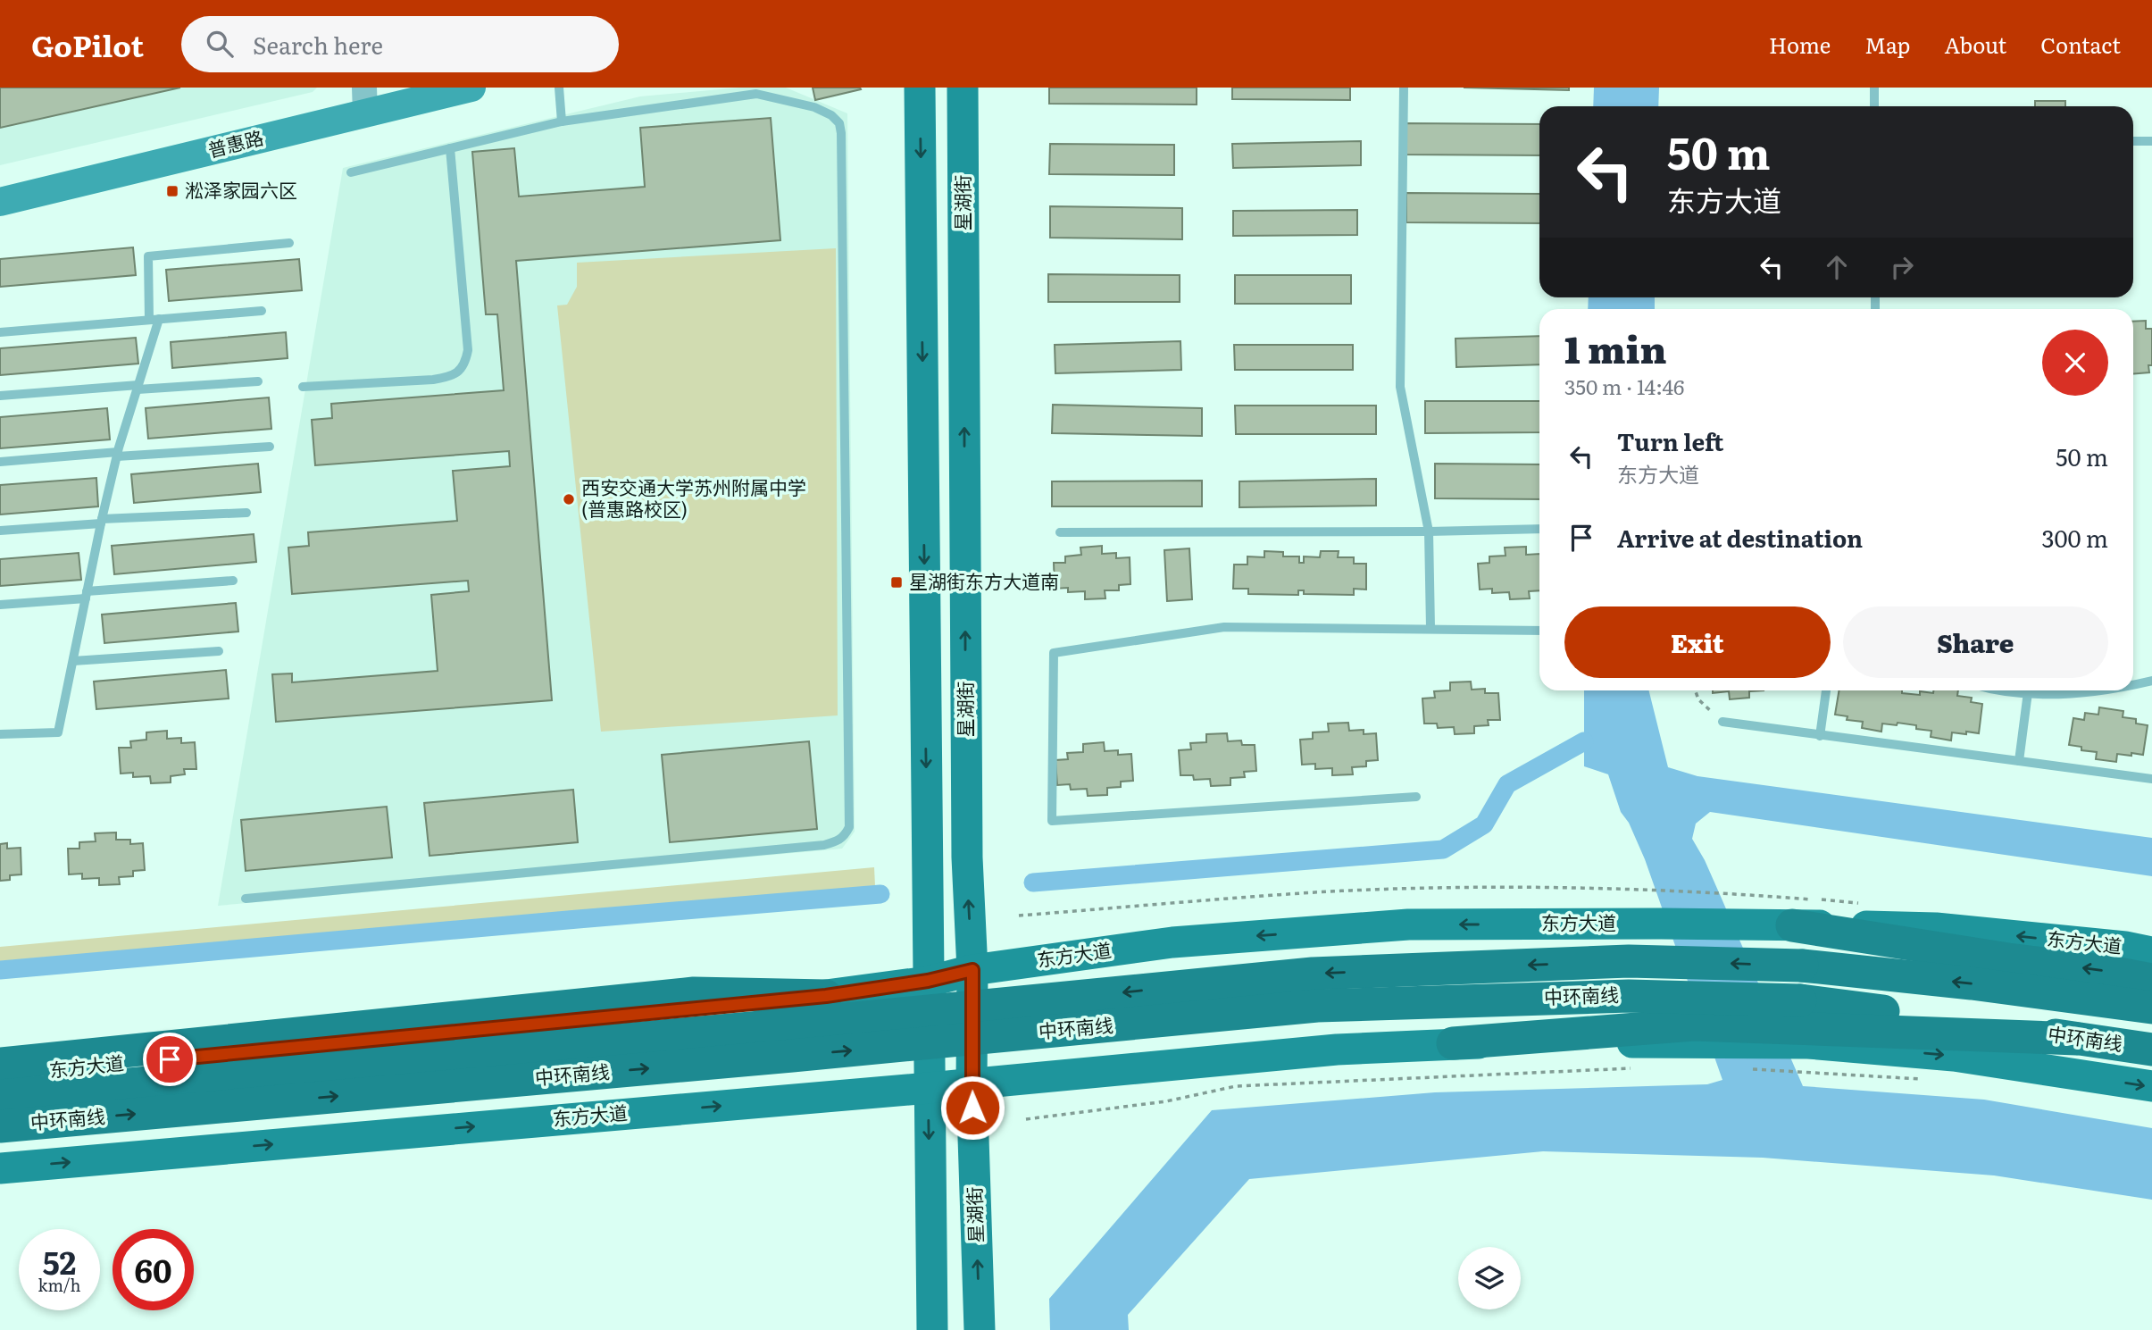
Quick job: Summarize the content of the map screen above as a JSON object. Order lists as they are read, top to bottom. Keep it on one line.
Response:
{"streets":{"highway":["中环南线"],"main road":["普惠路","星湖街","东方大道"]},"crossings":[["星湖街","东方大道"]],"places":{"transit":["淞泽家园六区","星湖街东方大道南"],"other":["西安交通大学苏州附属中学 (普惠路校区)"]},"page":{"header":"GoPilot","search":"Search here","nav":["Home","Map","About","Contact"],"turn":["50 m","东方大道"],"heading":["1 min","350 m · 14:46"],"list":[{"name":"Turn left","note":"东方大道","value":"50 m"},{"name":"Arrive at destination","value":"300 m"}],"buttons":["Exit","Share"],"speed":"52 km/h","limit":"60"}}
